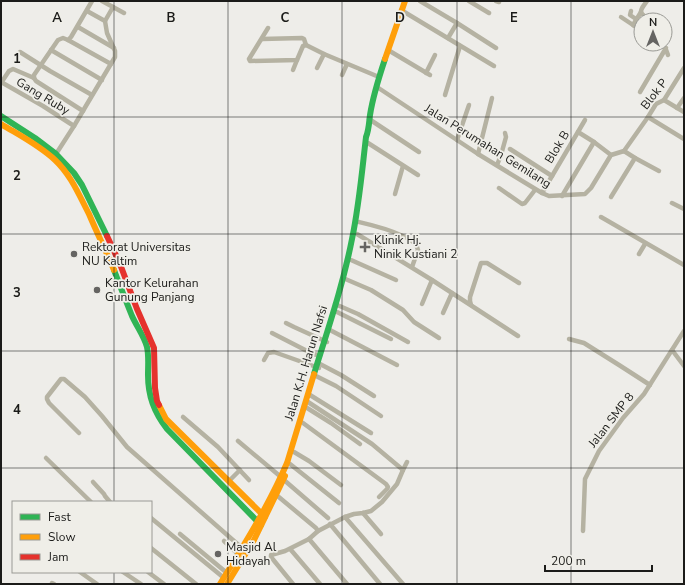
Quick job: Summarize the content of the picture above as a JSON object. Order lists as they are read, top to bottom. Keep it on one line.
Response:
{"streets":{"main road":["Jalan K.H. Harun Nafsi"],"street":["Blok P","Gang Ruby","Jalan Perumahan Gemilang","Blok B","Jalan SMP 8"]},"crossings":[["Jalan Perumahan Gemilang","Blok B"],["Jalan Perumahan Gemilang","Jalan K.H. Harun Nafsi"]],"places":{"health":["Klinik Hj. Ninik Kustiani 2"],"other":["Rektorat Universitas NU Kaltim","Kantor Kelurahan Gunung Panjang","Masjid Al Hidayah"]},"legend":["Fast","Slow","Jam"],"scale_bar":"200 m","north":"top","grid":{"columns":["A","B","C","D","E"],"rows":["1","2","3","4"]}}
